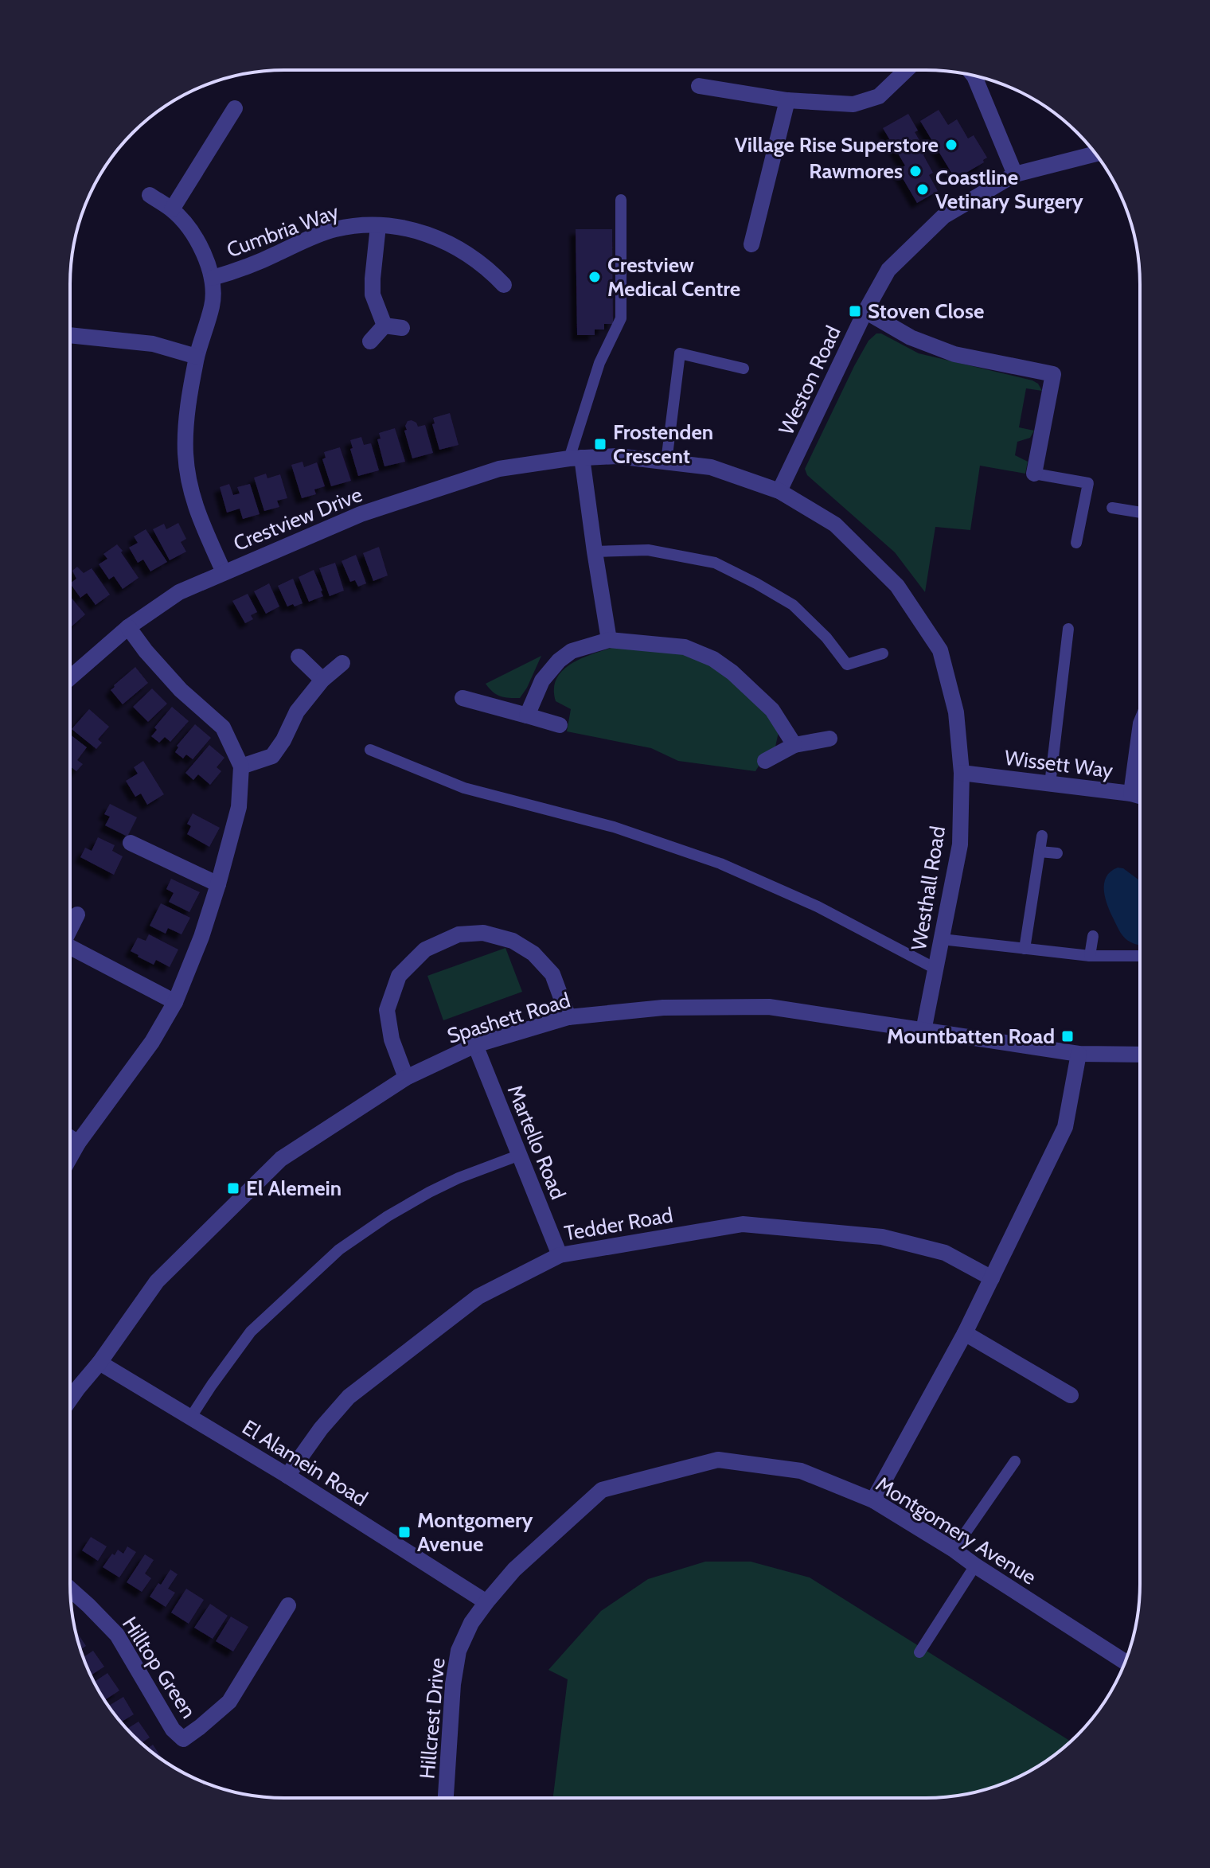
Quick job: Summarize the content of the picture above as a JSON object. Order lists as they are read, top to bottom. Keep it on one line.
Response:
{"streets":{"street":["Cumbria Way","Weston Road","Crestview Drive","Wissett Way","Westhall Road","Spashett Road","Martello Road","Tedder Road","El Alamein Road","Montgomery Avenue","Hilltop Green","Hillcrest Drive"]},"crossings":[["Weston Road","Westhall Road"],["Crestview Drive","Westhall Road"],["Wissett Way","Westhall Road"],["Westhall Road","Spashett Road"],["Spashett Road","Martello Road"],["Spashett Road","El Alamein Road"],["Martello Road","Tedder Road"],["Tedder Road","El Alamein Road"],["El Alamein Road","Montgomery Avenue"],["El Alamein Road","Hillcrest Drive"],["Montgomery Avenue","Hillcrest Drive"]],"places":{"other":["Village Rise Superstore","Rawmores","Coastline Vetinary Surgery","Crestview Medical Centre"],"transit":["Stoven Close","Frostenden Crescent","Mountbatten Road","El Alemein","Montgomery Avenue"]}}
